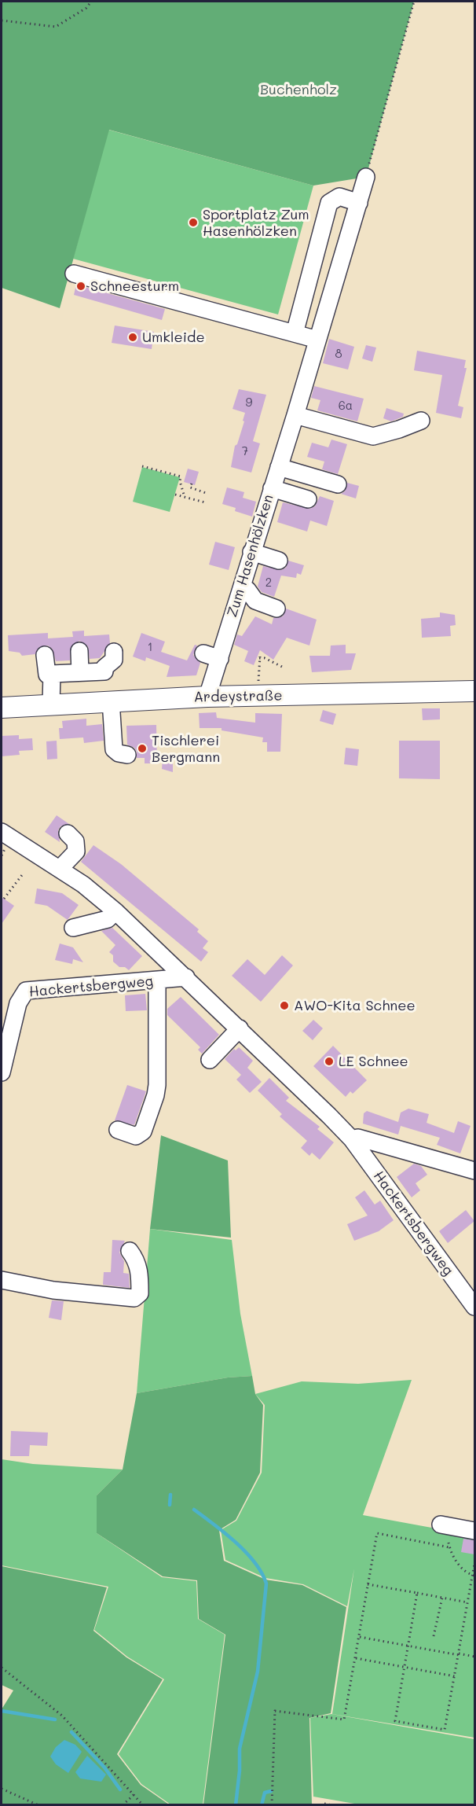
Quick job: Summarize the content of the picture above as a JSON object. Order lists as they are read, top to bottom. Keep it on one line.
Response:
{"streets":{"main road":["Ardeystraße"],"street":["Zum Hasenhölzken","Hackertsbergweg"]},"crossings":[["Zum Hasenhölzken","Ardeystraße"]],"parks":["Buchenholz"],"places":["Sportplatz Zum Hasenhölzken","Schneesturm","Umkleide","Tischlerei Bergmann","AWO-Kita Schnee","LE Schnee"],"house_numbers":["8","9","6a","7","2","1"]}
